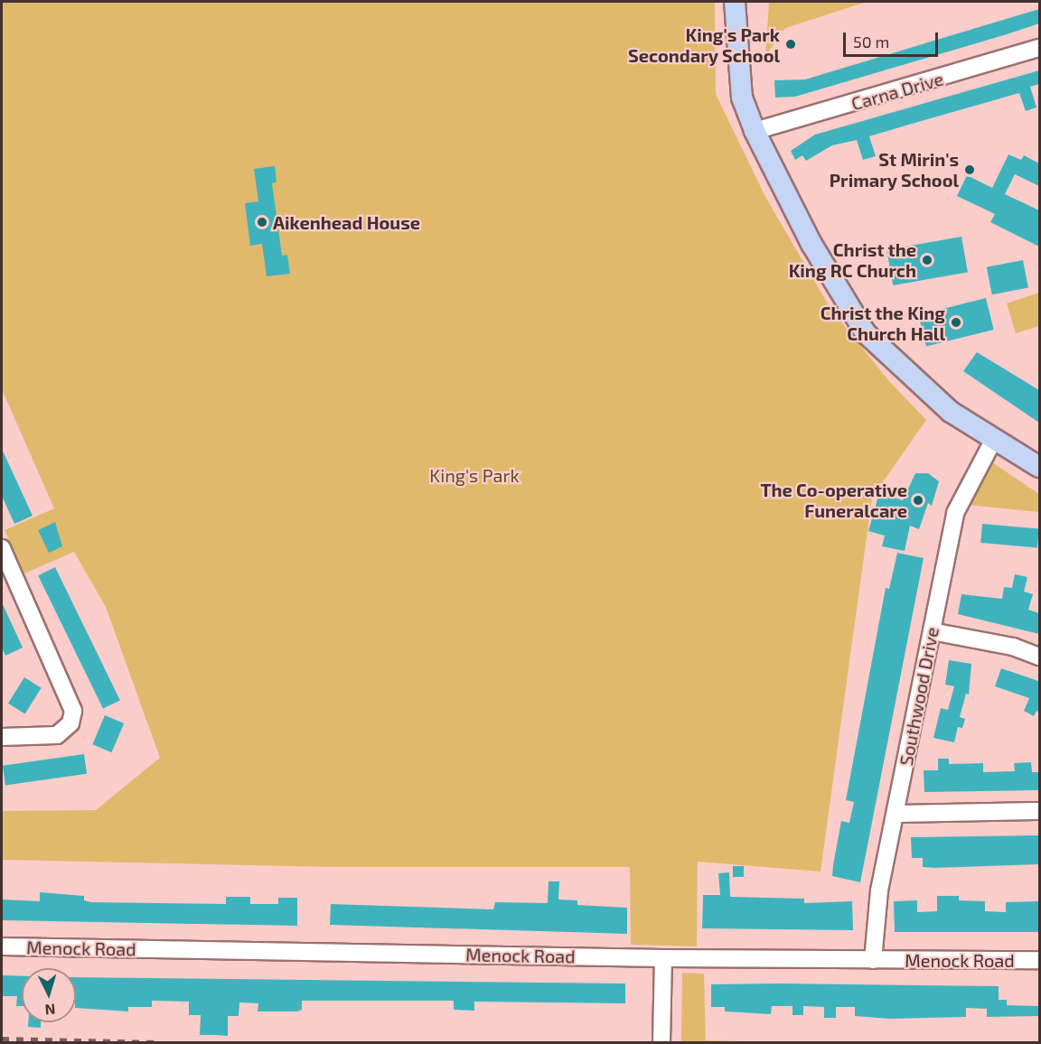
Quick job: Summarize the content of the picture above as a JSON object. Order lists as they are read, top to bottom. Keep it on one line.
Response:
{"streets":{"street":["Carna Drive","Southwood Drive","Menock Road"]},"crossings":[["Southwood Drive","Menock Road"]],"parks":["King's Park"],"places":["King's Park Secondary School","St Mirin's Primary School","Aikenhead House","Christ the King RC Church","Christ the King Church Hall","The Co-operative Funeralcare"],"scale_bar":"50 m","north":"bottom"}
